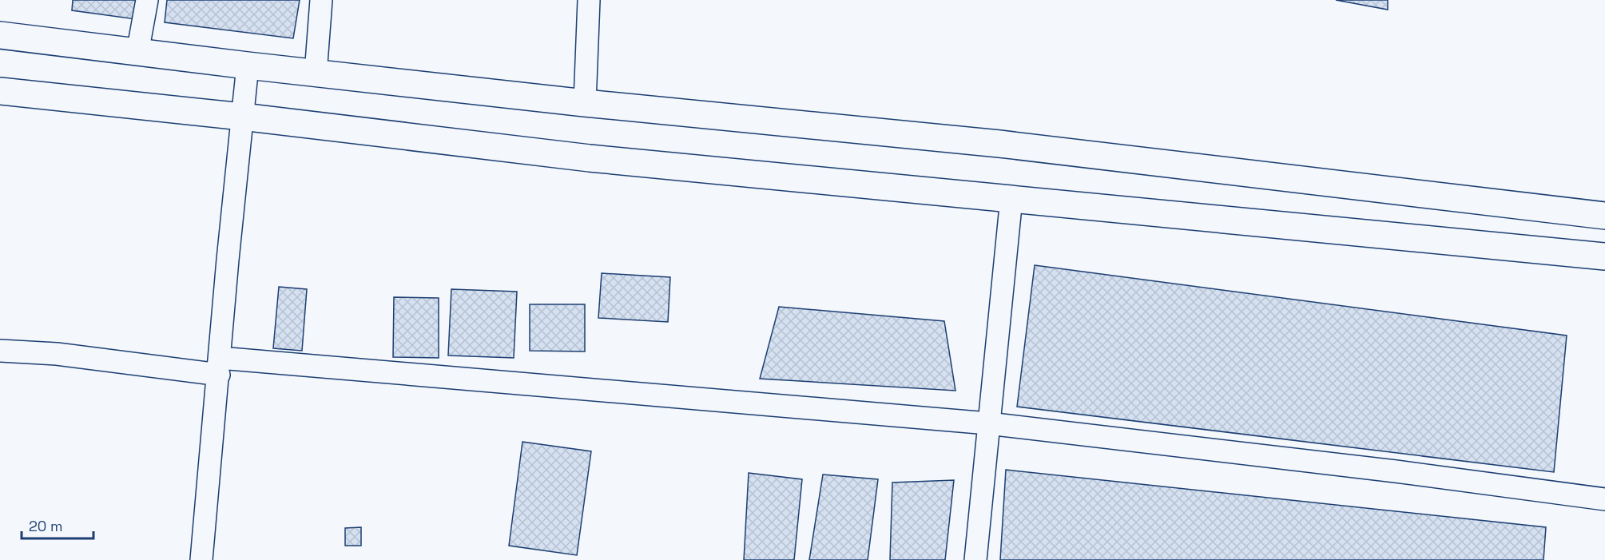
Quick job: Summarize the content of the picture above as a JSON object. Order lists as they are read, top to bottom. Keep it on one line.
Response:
{"scale_bar":"20 m"}
